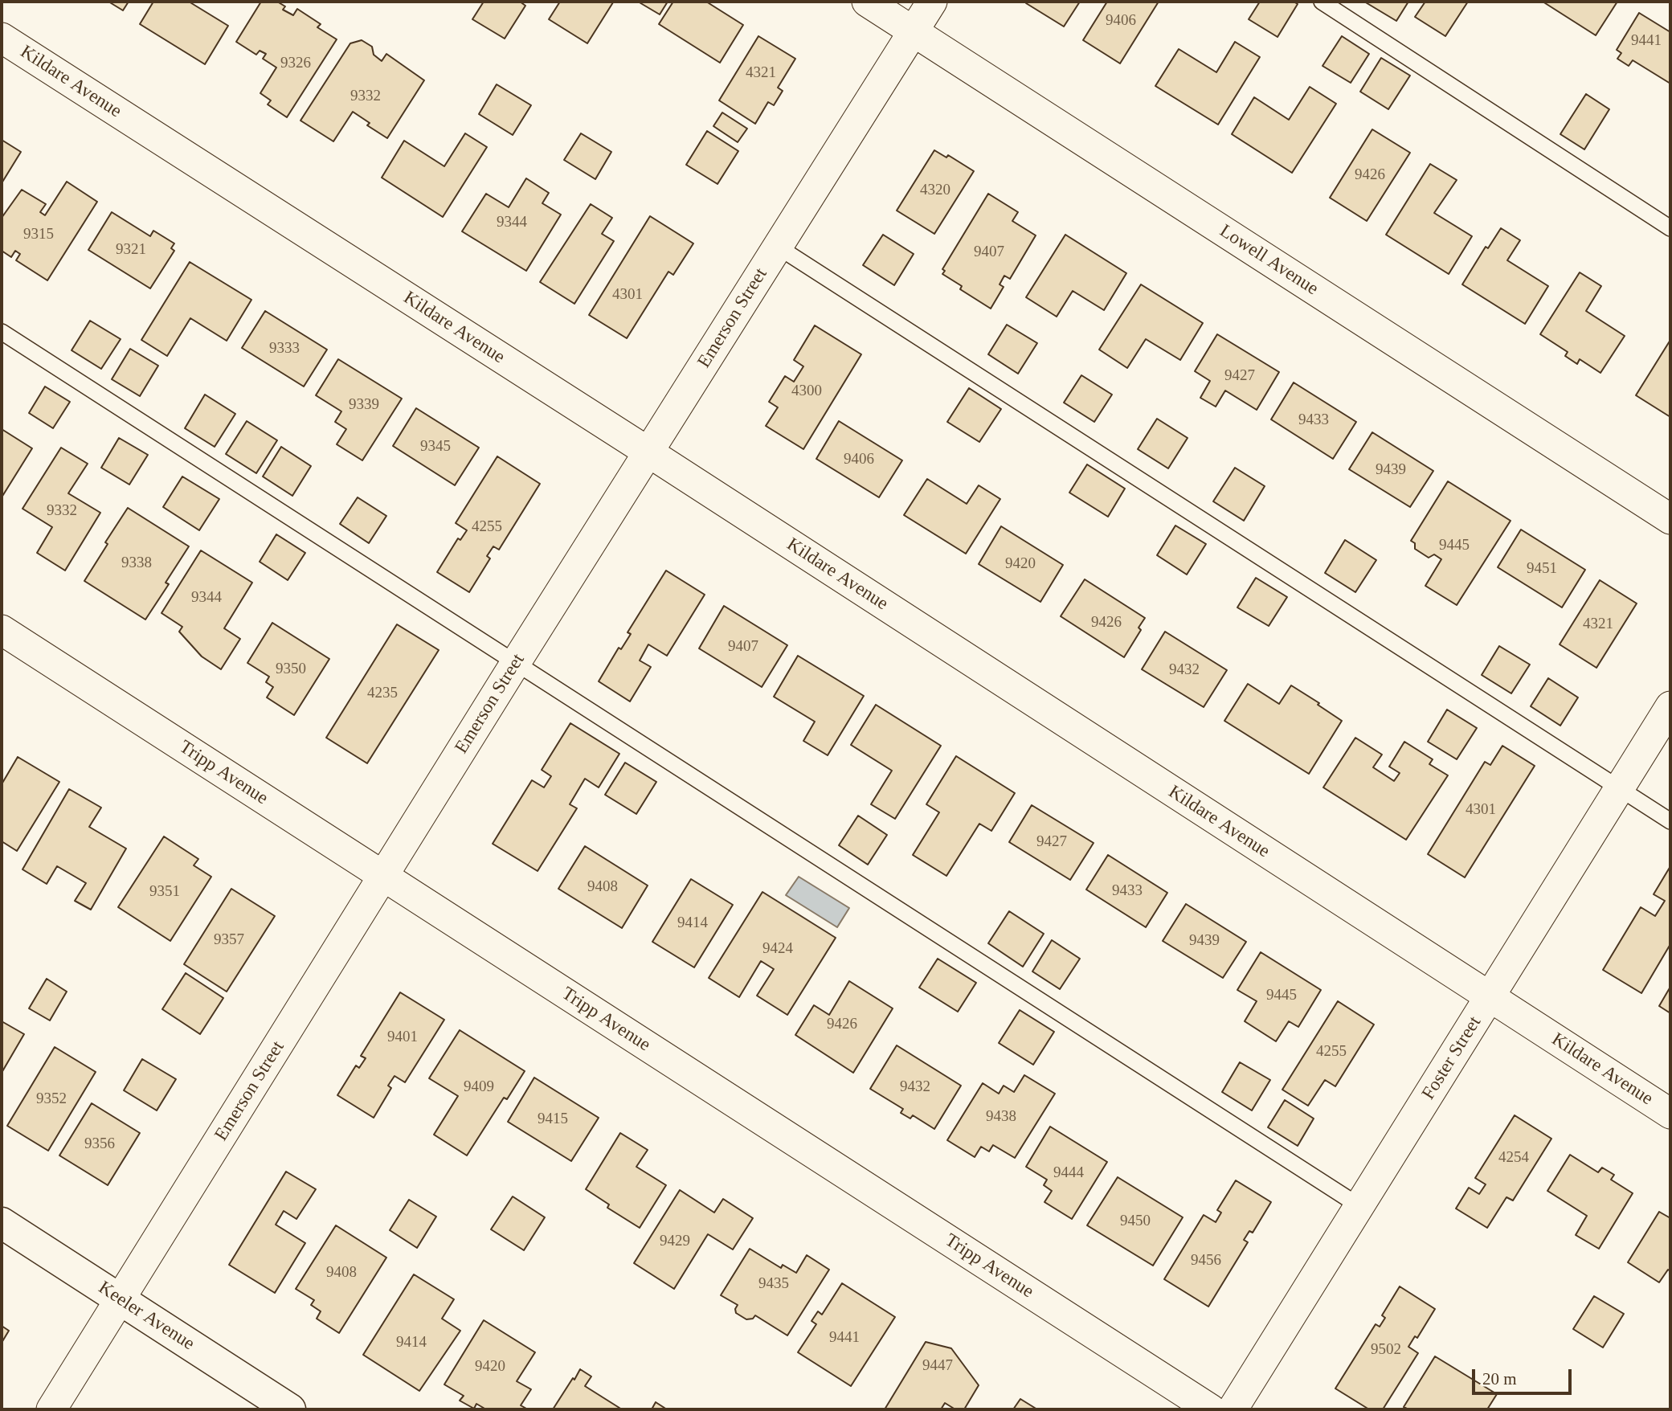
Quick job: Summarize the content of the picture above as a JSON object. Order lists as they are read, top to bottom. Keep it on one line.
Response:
{"streets":{"street":["Kildare Avenue","Lowell Avenue","Emerson Street","Tripp Avenue","Foster Street","Keeler Avenue"]},"crossings":[["Kildare Avenue","Emerson Street"],["Kildare Avenue","Foster Street"],["Lowell Avenue","Emerson Street"],["Emerson Street","Tripp Avenue"],["Emerson Street","Keeler Avenue"]],"house_numbers":["9406","9441","9326","4321","9332","9426","4320","9344","9315","9321","9407","4301","9333","9427","4300","9339","9433","9345","9406","9439","9332","4255","9445","9338","9420","9451","9344","9426","4321","9407","9350","9432","4235","4301","9427","9408","9433","9351","9414","9357","9439","9424","9445","9426","9401","4255","9409","9432","9352","9438","9415","9356","4254","9444","9450","9429","9456","9408","9435","9441","9414","9502","9447","9420"],"scale_bar":"20 m"}
